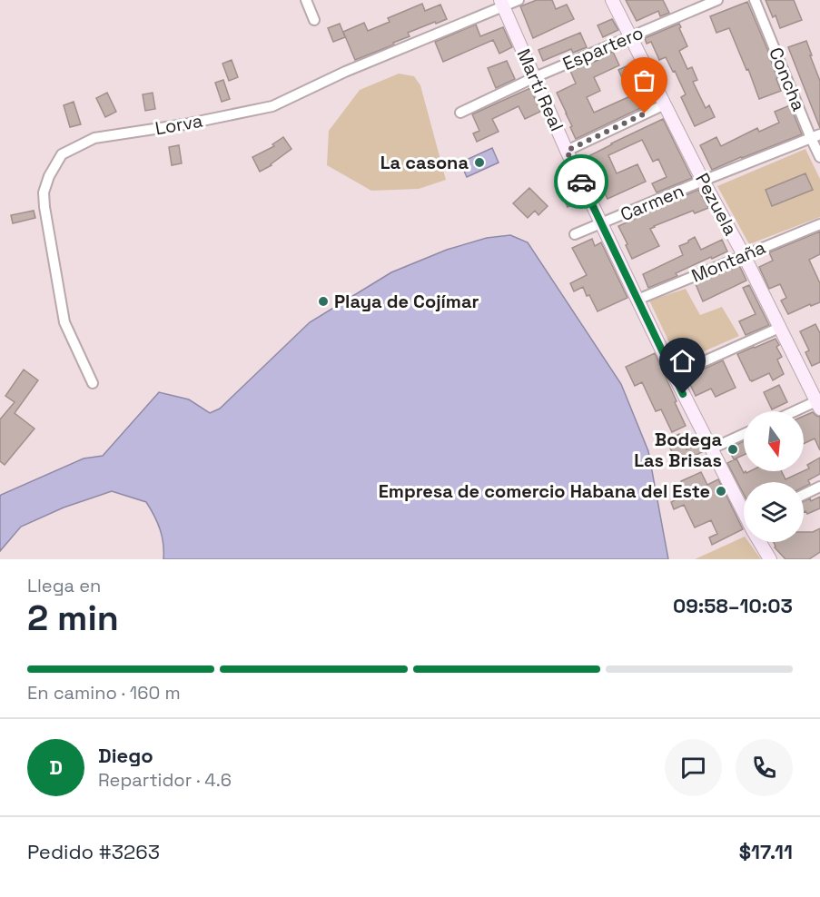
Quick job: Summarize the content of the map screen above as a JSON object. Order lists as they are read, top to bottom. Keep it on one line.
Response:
{"streets":{"main road":["Martí Real","Pezuela"],"street":["Espartero","Concha","Lorva","Carmen","Montaña"]},"crossings":[["Espartero","Martí Real"],["Espartero","Pezuela"],["Concha","Carmen"],["Martí Real","Lorva"],["Martí Real","Carmen"],["Martí Real","Montaña"],["Carmen","Pezuela"],["Pezuela","Montaña"]],"places":["La casona","Playa de Cojímar","Bodega Las Brisas","Empresa de comercio Habana del Este"],"north":"bottom","page":{"heading":["2 min","Llega en","09:58–10:03"],"panel":["Diego","Repartidor · 4.6","Pedido #3263","$17.11"],"bar":"En camino · 160 m","round":"D"}}
